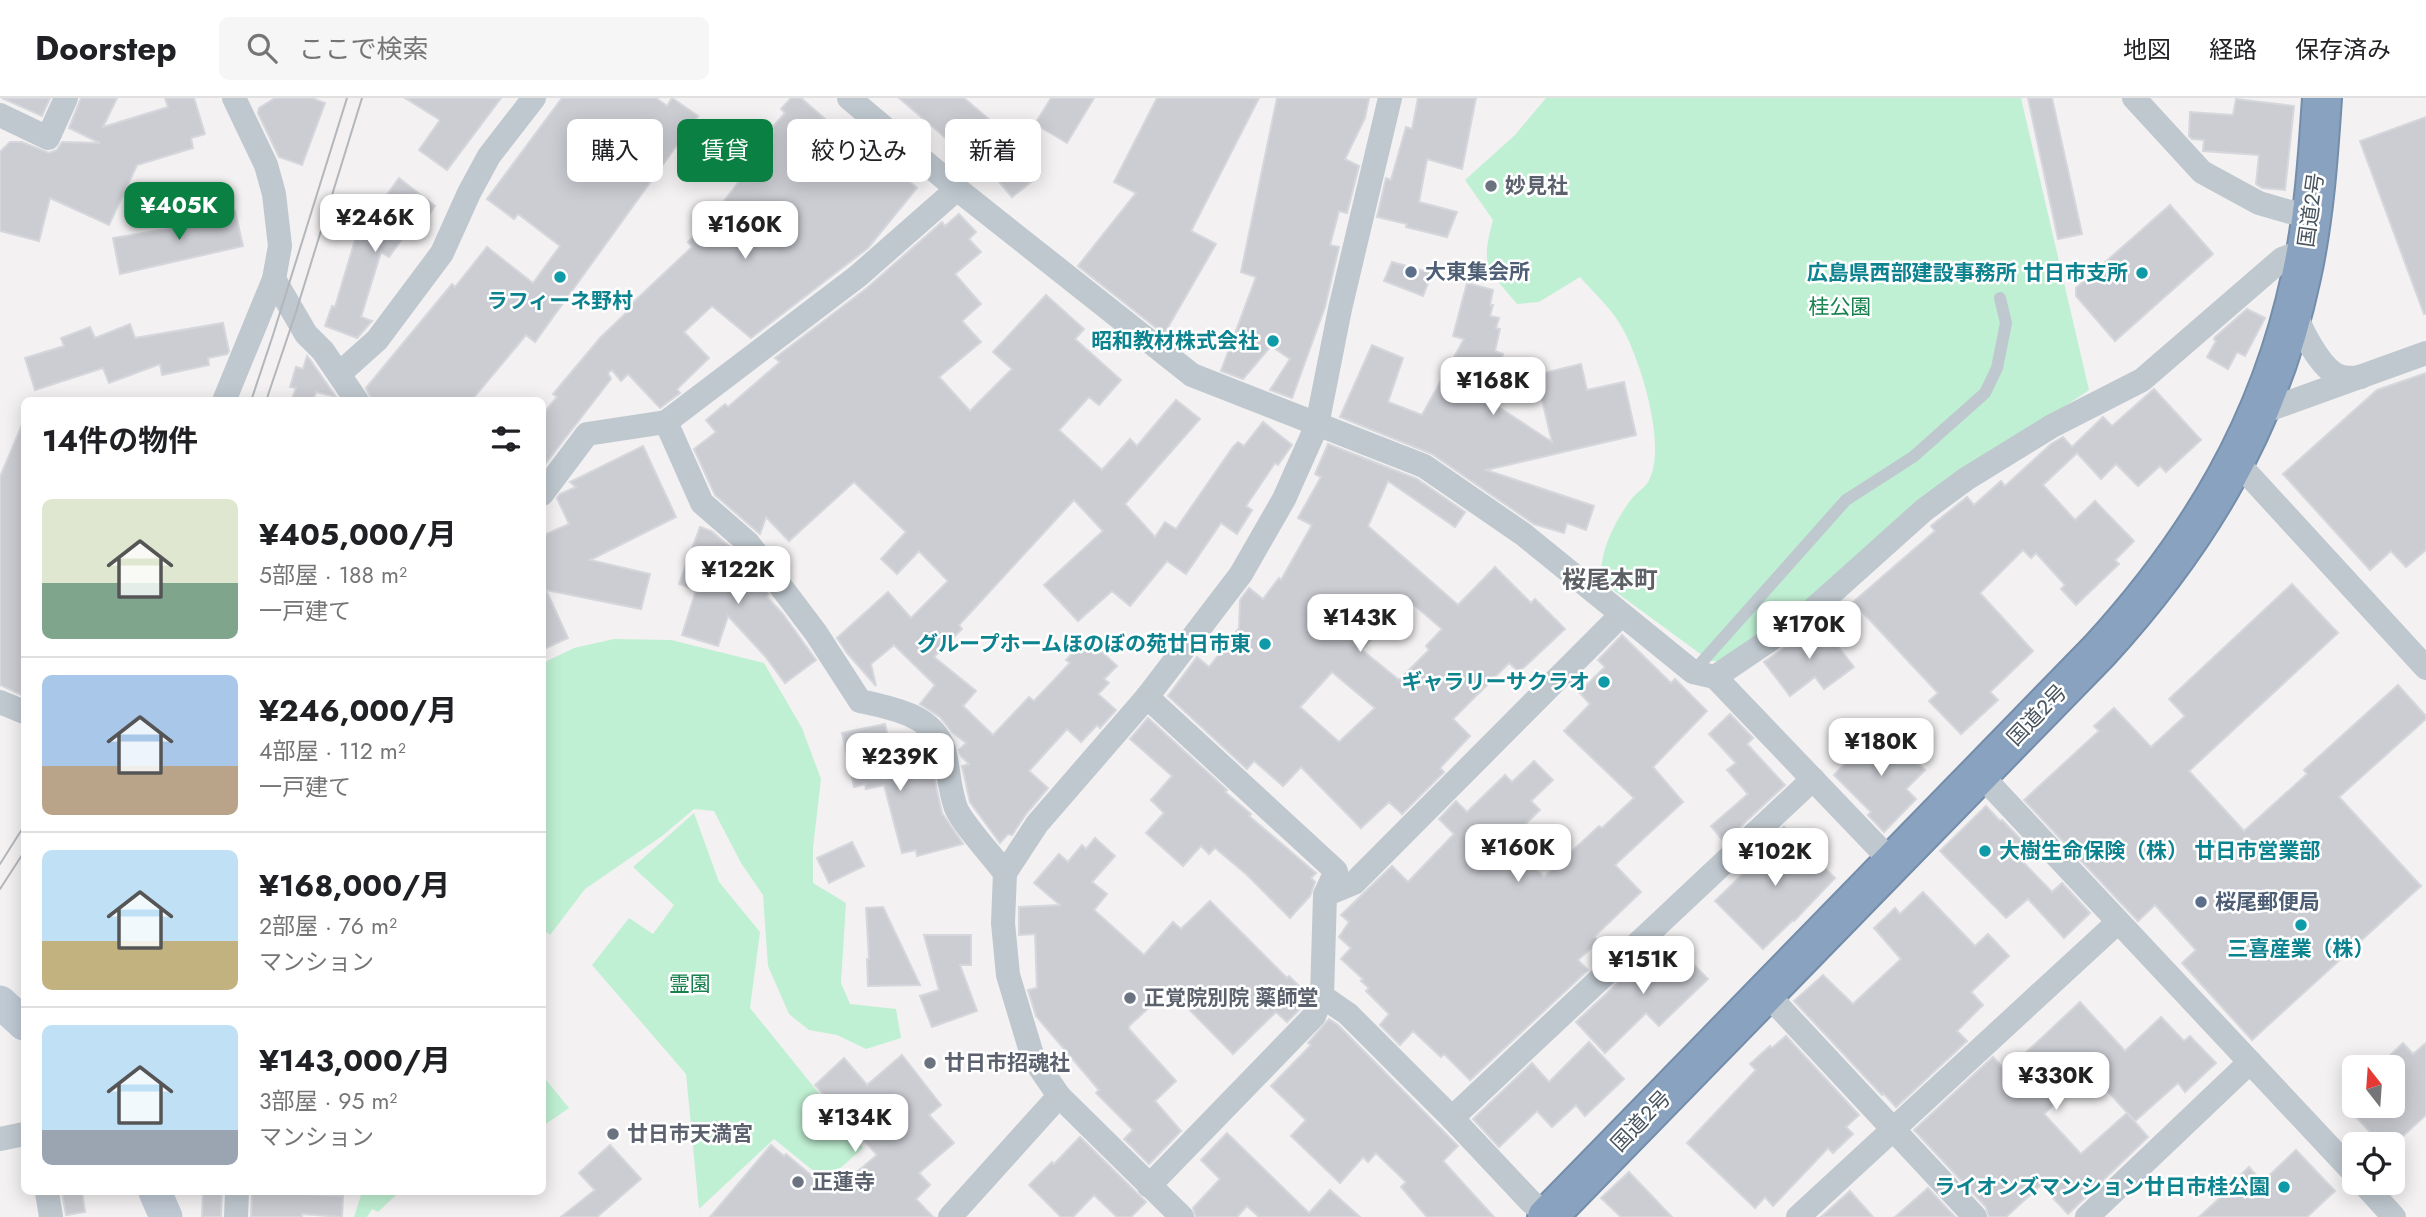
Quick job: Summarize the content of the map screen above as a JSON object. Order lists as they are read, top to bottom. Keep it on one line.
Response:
{"streets":{"highway":["国道2号"]},"districts":["桜尾本町"],"parks":["桂公園","霊園"],"places":["妙見社","大東集会所","広島県西部建設事務所 廿日市支所","ラフィーネ野村","昭和教材株式会社","グループホームほのぼの苑廿日市東","ギャラリーサクラオ","大樹生命保険（株） 廿日市営業部","桜尾郵便局","三喜産業（株）","正覚院別院 薬師堂","廿日市招魂社","廿日市天満宮","正蓮寺","ライオンズマンション廿日市桂公園"],"north":"top","page":{"header":"Doorstep","search":"ここで検索","nav":["地図","経路","保存済み"],"chip":["購入","賃貸","絞り込み","新着"],"price":["¥405K","¥246K","¥160K","¥168K","¥122K","¥143K","¥170K","¥180K","¥239K","¥160K","¥102K","¥151K","¥330K","¥134K"],"heading":"14件の物件","list":[{"name":"¥405,000/月","note":"5部屋 · 188 m² · 一戸建て"},{"name":"¥246,000/月","note":"4部屋 · 112 m² · 一戸建て"},{"name":"¥168,000/月","note":"2部屋 · 76 m² · マンション"},{"name":"¥143,000/月","note":"3部屋 · 95 m² · マンション"}]}}
